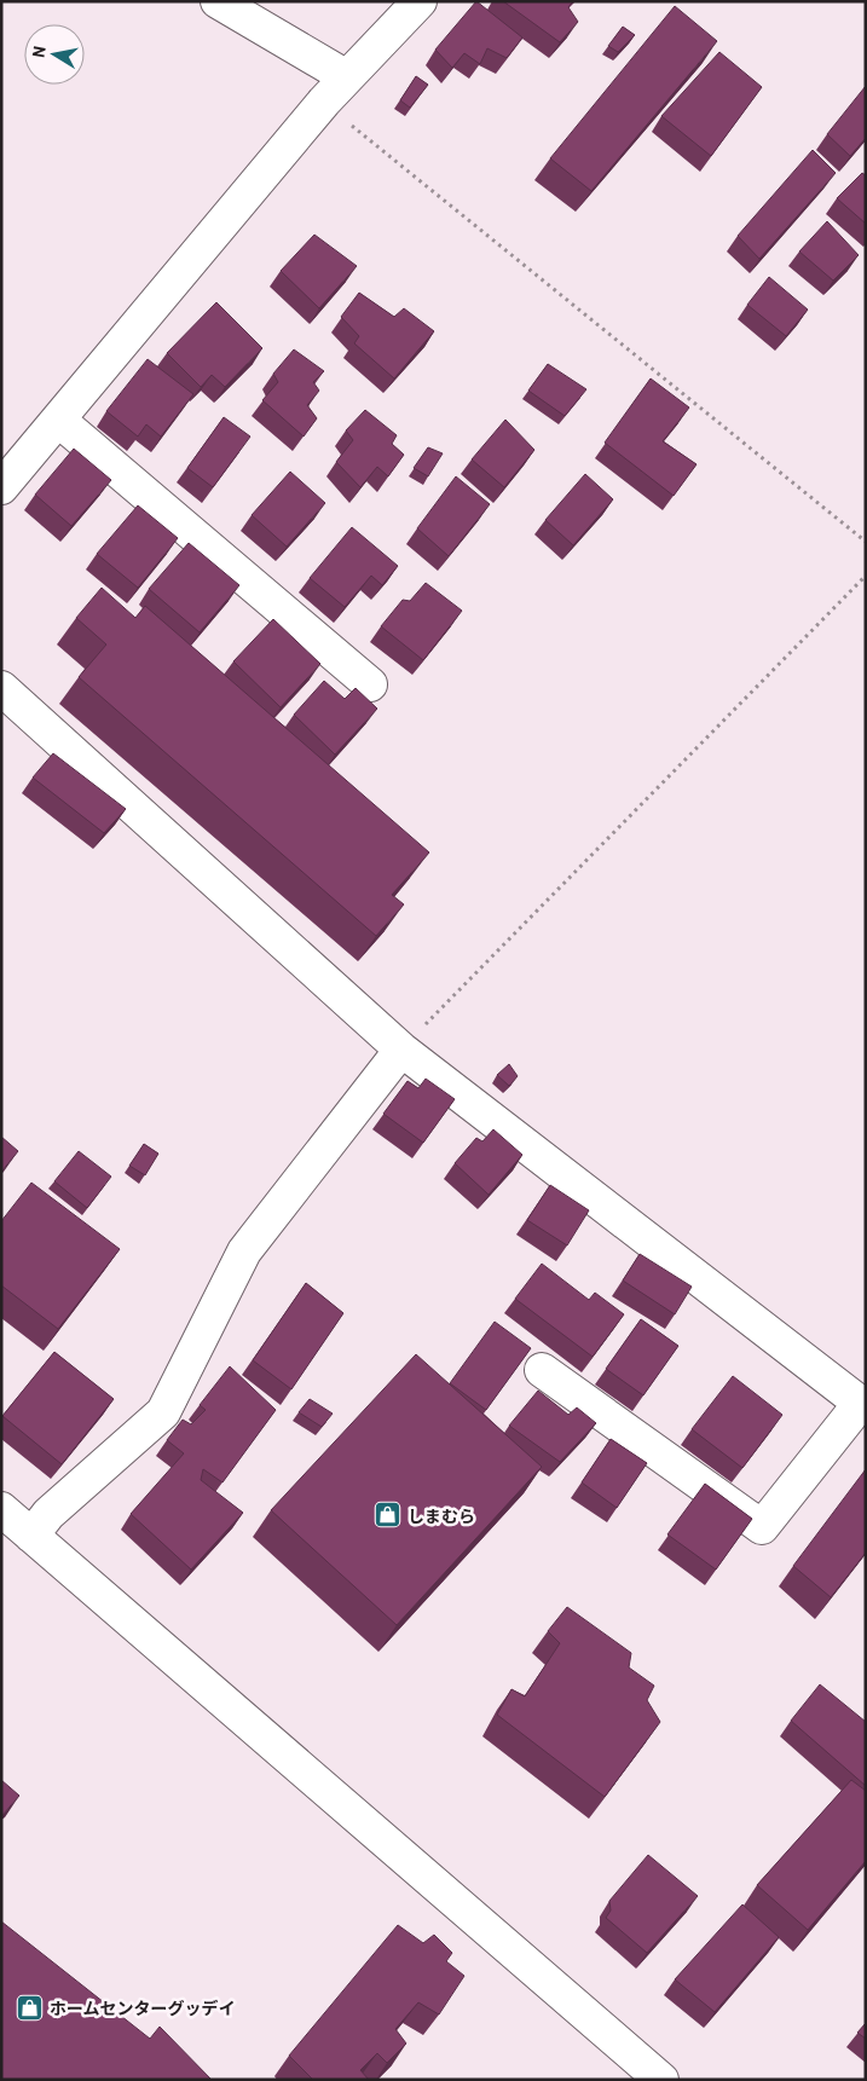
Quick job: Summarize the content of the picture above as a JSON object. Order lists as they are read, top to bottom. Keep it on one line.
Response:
{"places":{"shop":["しまむら","ホームセンターグッデイ"]},"north":"left"}
